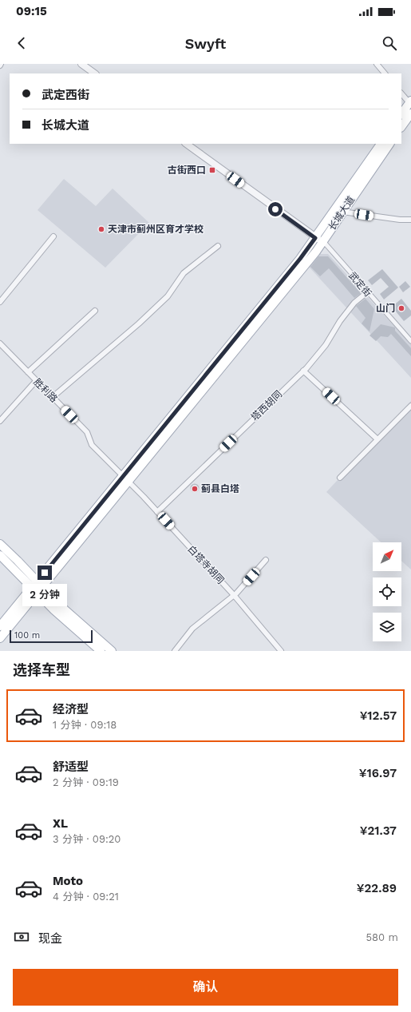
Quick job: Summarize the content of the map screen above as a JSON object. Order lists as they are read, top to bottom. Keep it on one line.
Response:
{"streets":{"main road":["长城大道"],"street":["武定街","胜利路","塔西胡同","白塔寺胡同"]},"crossings":[["长城大道","武定街"],["长城大道","胜利路"],["长城大道","白塔寺胡同"],["武定街","塔西胡同"],["胜利路","白塔寺胡同"],["塔西胡同","白塔寺胡同"]],"places":{"transit":["古街西口"],"other":["天津市蓟州区育才学校","山门","蓟县白塔"]},"scale_bar":"100 m","north":"top right","page":{"status":"09:15","header":"Swyft","banner":["武定西街","长城大道"],"bubble":"2 分钟","scale":"100 m","heading":"选择车型","list":[{"name":"经济型","note":"1 分钟 · 09:18","value":"¥12.57"},{"name":"舒适型","note":"2 分钟 · 09:19","value":"¥16.97"},{"name":"XL","note":"3 分钟 · 09:20","value":"¥21.37"},{"name":"Moto","note":"4 分钟 · 09:21","value":"¥22.89"}],"pay":["现金","580 m"],"buttons":"确认"}}
